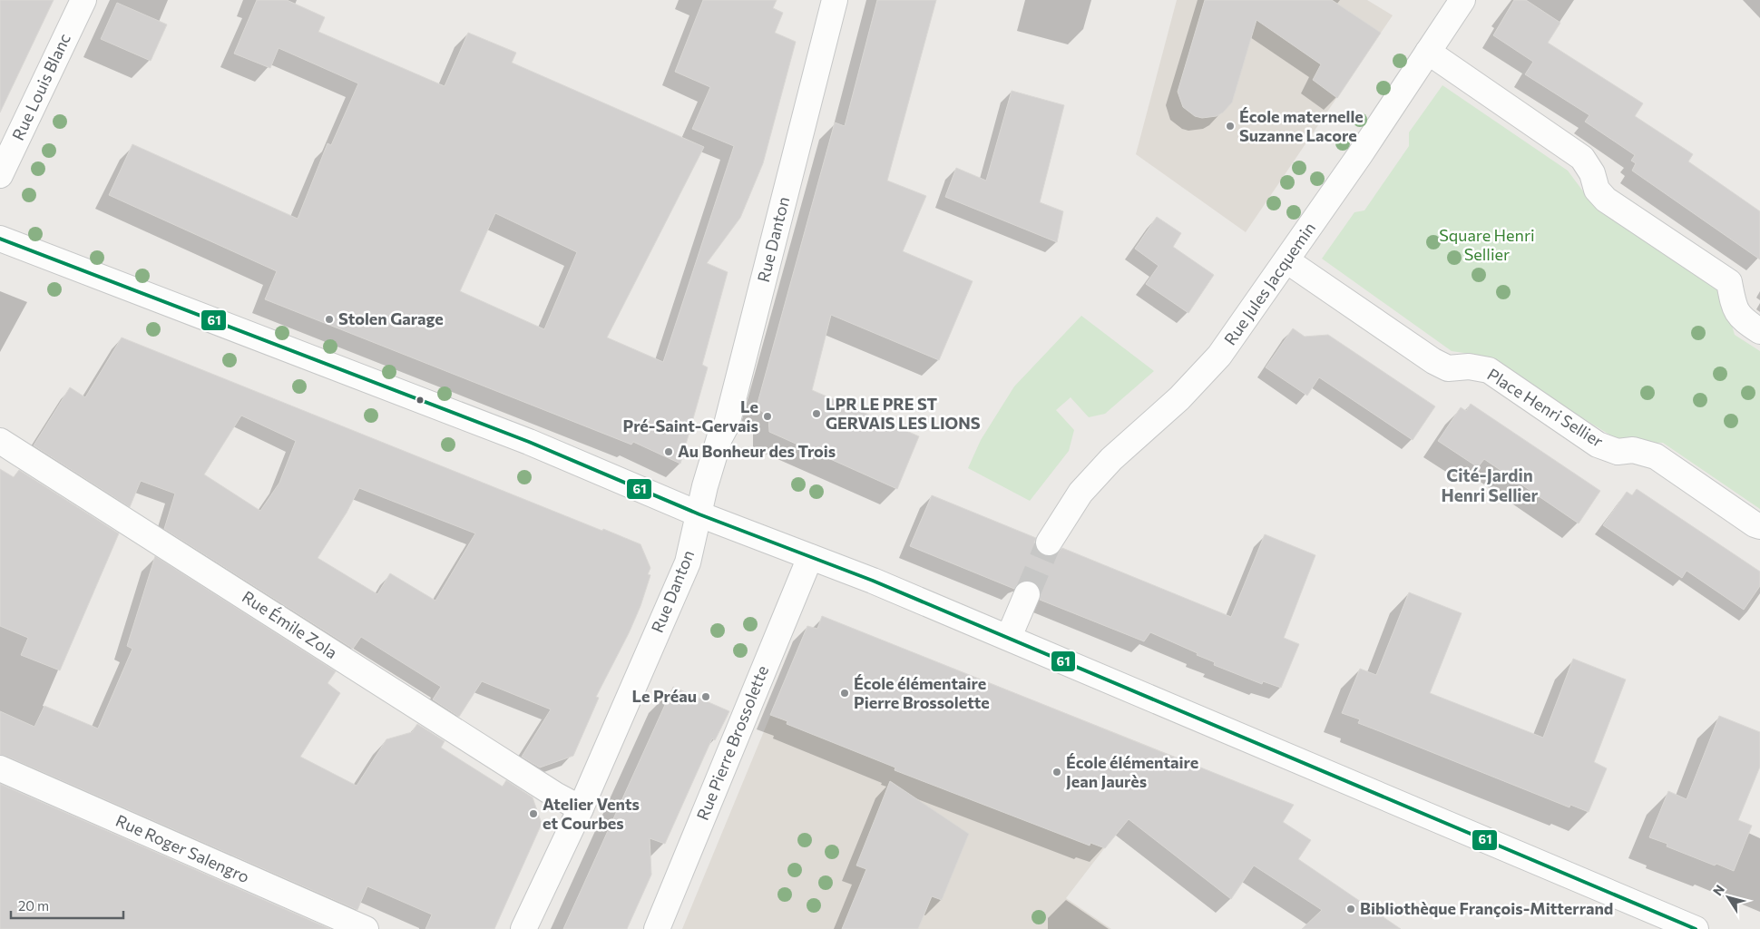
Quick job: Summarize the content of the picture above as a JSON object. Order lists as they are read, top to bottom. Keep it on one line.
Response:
{"streets":{"street":["Rue Louis Blanc","Rue Danton","Rue Jules Jacquemin","Place Henri Sellier","Rue Émile Zola","Rue Pierre Brossolette","Rue Roger Salengro"]},"crossings":[["Rue Danton","Rue Émile Zola"],["Rue Jules Jacquemin","Place Henri Sellier"]],"districts":["Cité-Jardin Henri Sellier"],"parks":["Square Henri Sellier"],"places":["École maternelle Suzanne Lacore","Stolen Garage","LPR LE PRE ST GERVAIS LES LIONS","Le Pré-Saint-Gervais","Au Bonheur des Trois","École élémentaire Pierre Brossolette","Le Préau","École élémentaire Jean Jaurès","Atelier Vents et Courbes","Bibliothèque François-Mitterrand"],"lines":["transit line 61"],"scale_bar":"20 m","north":"top left"}
